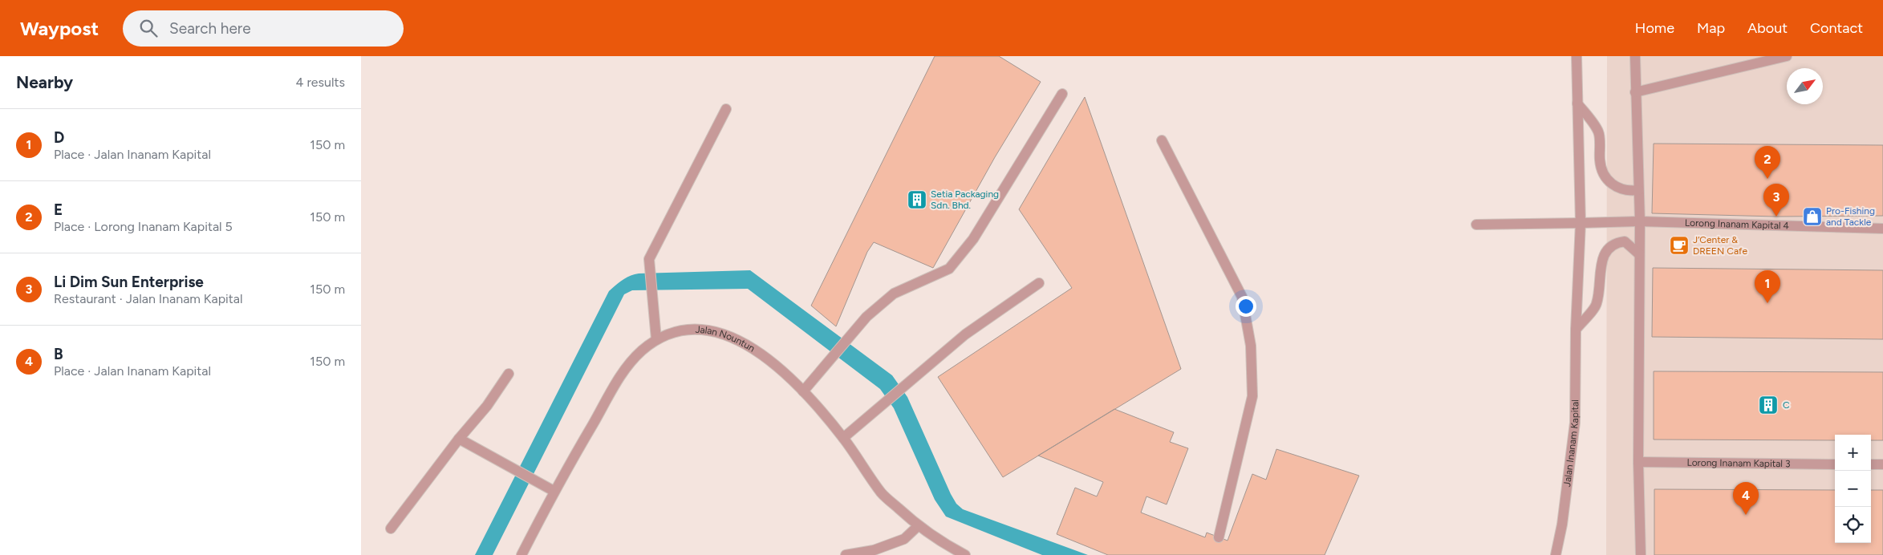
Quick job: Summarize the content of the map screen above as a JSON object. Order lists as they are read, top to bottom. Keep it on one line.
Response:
{"streets":{"street":["Lorong Inanam Kapital 4","Jalan Nountun","Jalan Inanam Kapital","Lorong Inanam Kapital 3"]},"places":{"building":["Setia Packaging Sdn. Bhd.","C"],"shop":["Pro-Fishing and Tackle"],"cafe":["J’Center & DREEN Cafe"]},"north":"top right","page":{"header":"Waypost","search":"Search here","nav":["Home","Map","About","Contact"],"heading":["Nearby","4 results"],"list":[{"mark":"1","name":"D","note":"Place · Jalan Inanam Kapital","value":"150 m"},{"mark":"2","name":"E","note":"Place · Lorong Inanam Kapital 5","value":"150 m"},{"mark":"3","name":"Li Dim Sun Enterprise","note":"Restaurant · Jalan Inanam Kapital","value":"150 m"},{"mark":"4","name":"B","note":"Place · Jalan Inanam Kapital","value":"150 m"}],"pins":["2","3","1","4"],"map_buttons":["+","−"]}}
